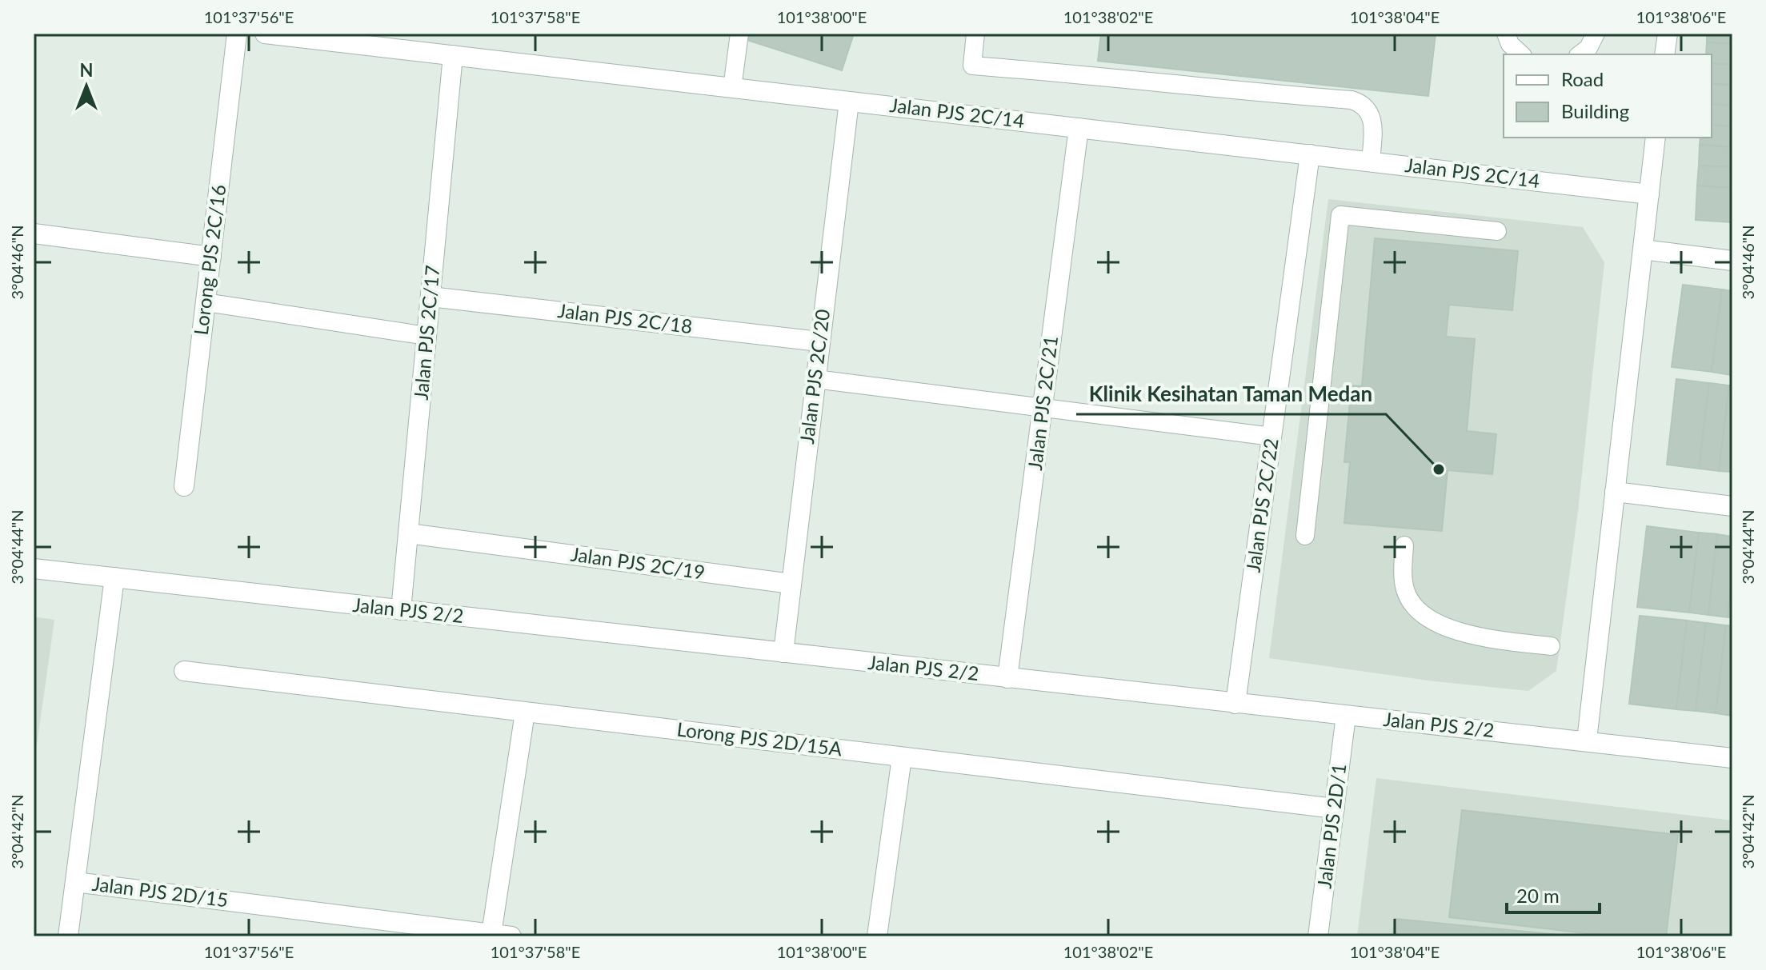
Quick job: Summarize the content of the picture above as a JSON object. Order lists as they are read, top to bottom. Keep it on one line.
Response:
{"streets":{"street":["Jalan PJS 2C/14","Lorong PJS 2C/16","Jalan PJS 2C/18","Jalan PJS 2C/17","Jalan PJS 2C/20","Jalan PJS 2C/21","Jalan PJS 2C/22","Jalan PJS 2C/19","Jalan PJS 2/2","Lorong PJS 2D/15A","Jalan PJS 2D/1","Jalan PJS 2D/15"]},"crossings":[["Jalan PJS 2C/14","Jalan PJS 2C/17"],["Jalan PJS 2C/14","Jalan PJS 2C/20"],["Jalan PJS 2C/14","Jalan PJS 2C/21"],["Jalan PJS 2C/14","Jalan PJS 2C/22"],["Jalan PJS 2C/18","Jalan PJS 2C/17"],["Jalan PJS 2C/18","Jalan PJS 2C/20"],["Jalan PJS 2C/17","Jalan PJS 2C/19"],["Jalan PJS 2C/17","Jalan PJS 2/2"],["Jalan PJS 2C/20","Jalan PJS 2C/19"],["Jalan PJS 2C/20","Jalan PJS 2/2"],["Jalan PJS 2C/21","Jalan PJS 2/2"],["Jalan PJS 2C/22","Jalan PJS 2/2"],["Jalan PJS 2/2","Jalan PJS 2D/1"],["Lorong PJS 2D/15A","Jalan PJS 2D/1"]],"places":["Klinik Kesihatan Taman Medan"],"legend":["Road","Building"],"scale_bar":"20 m","north":"top","coordinates":["101°37'56\"E","101°37'58\"E","101°38'00\"E","101°38'02\"E","101°38'04\"E","101°38'06\"E","3°04'46\"N","3°04'44\"N","3°04'42\"N"]}
